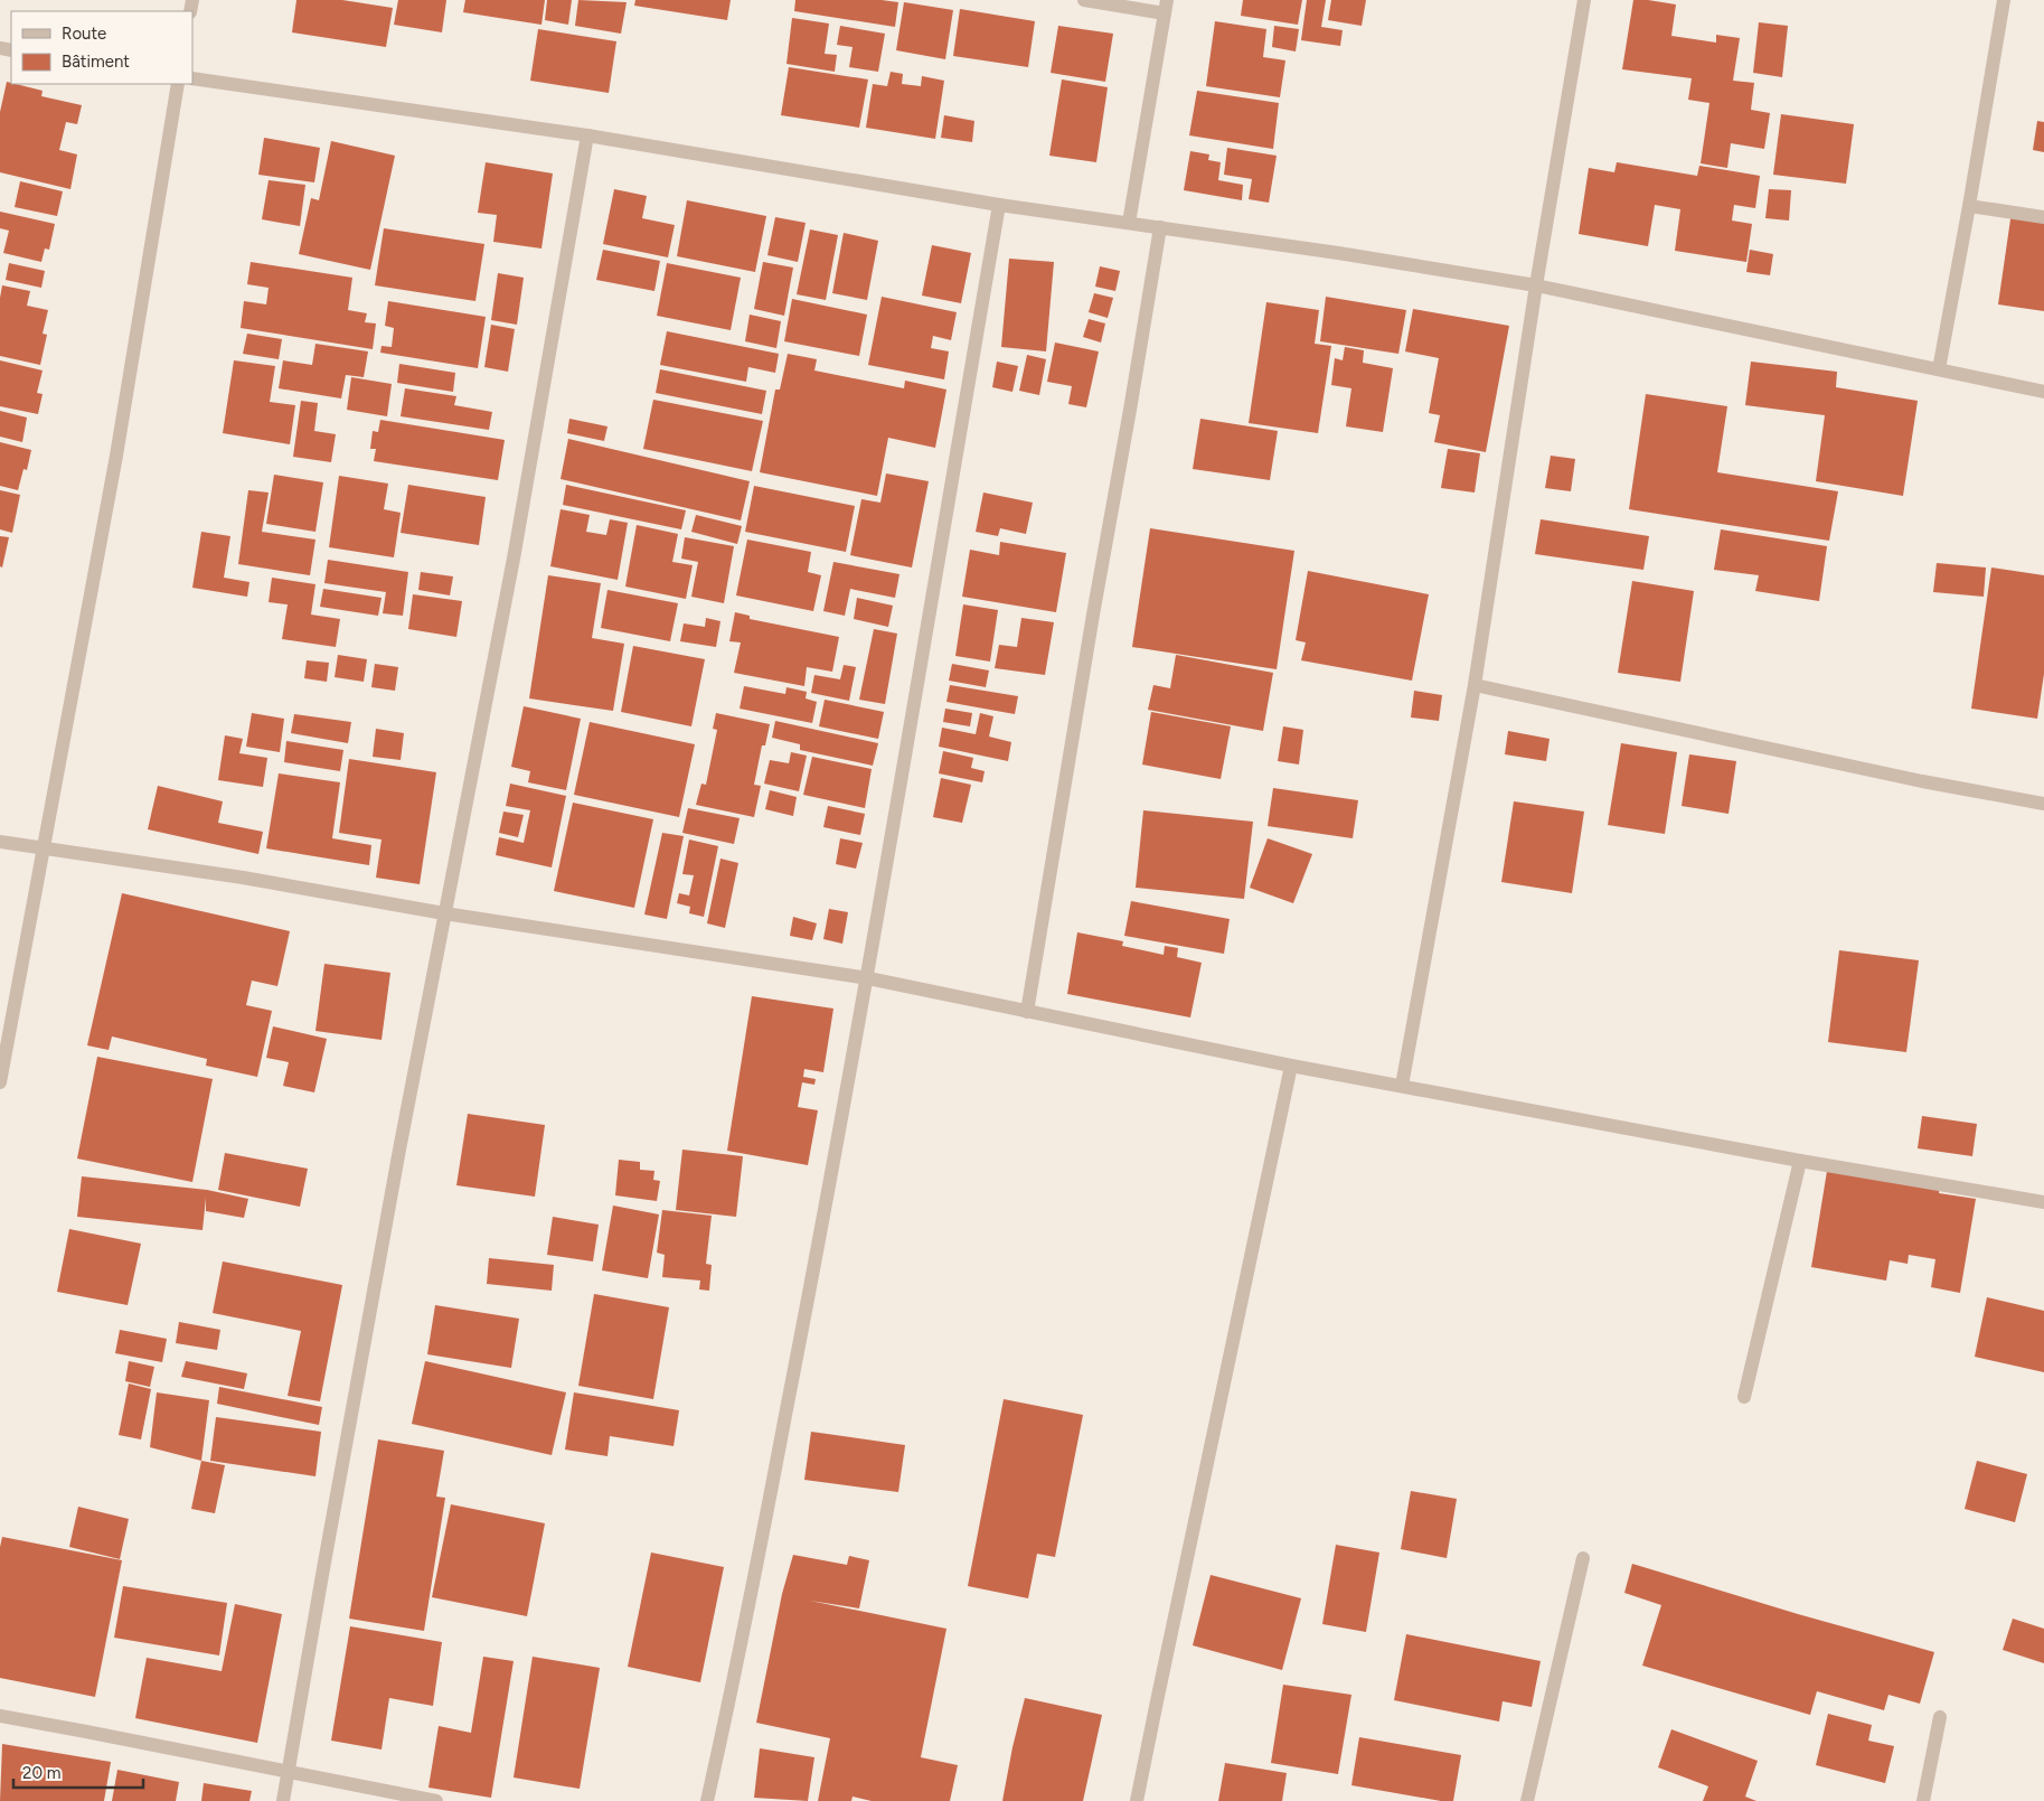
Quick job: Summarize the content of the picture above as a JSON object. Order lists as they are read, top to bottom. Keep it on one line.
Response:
{"legend":["Route","Bâtiment"],"scale_bar":"20 m"}
